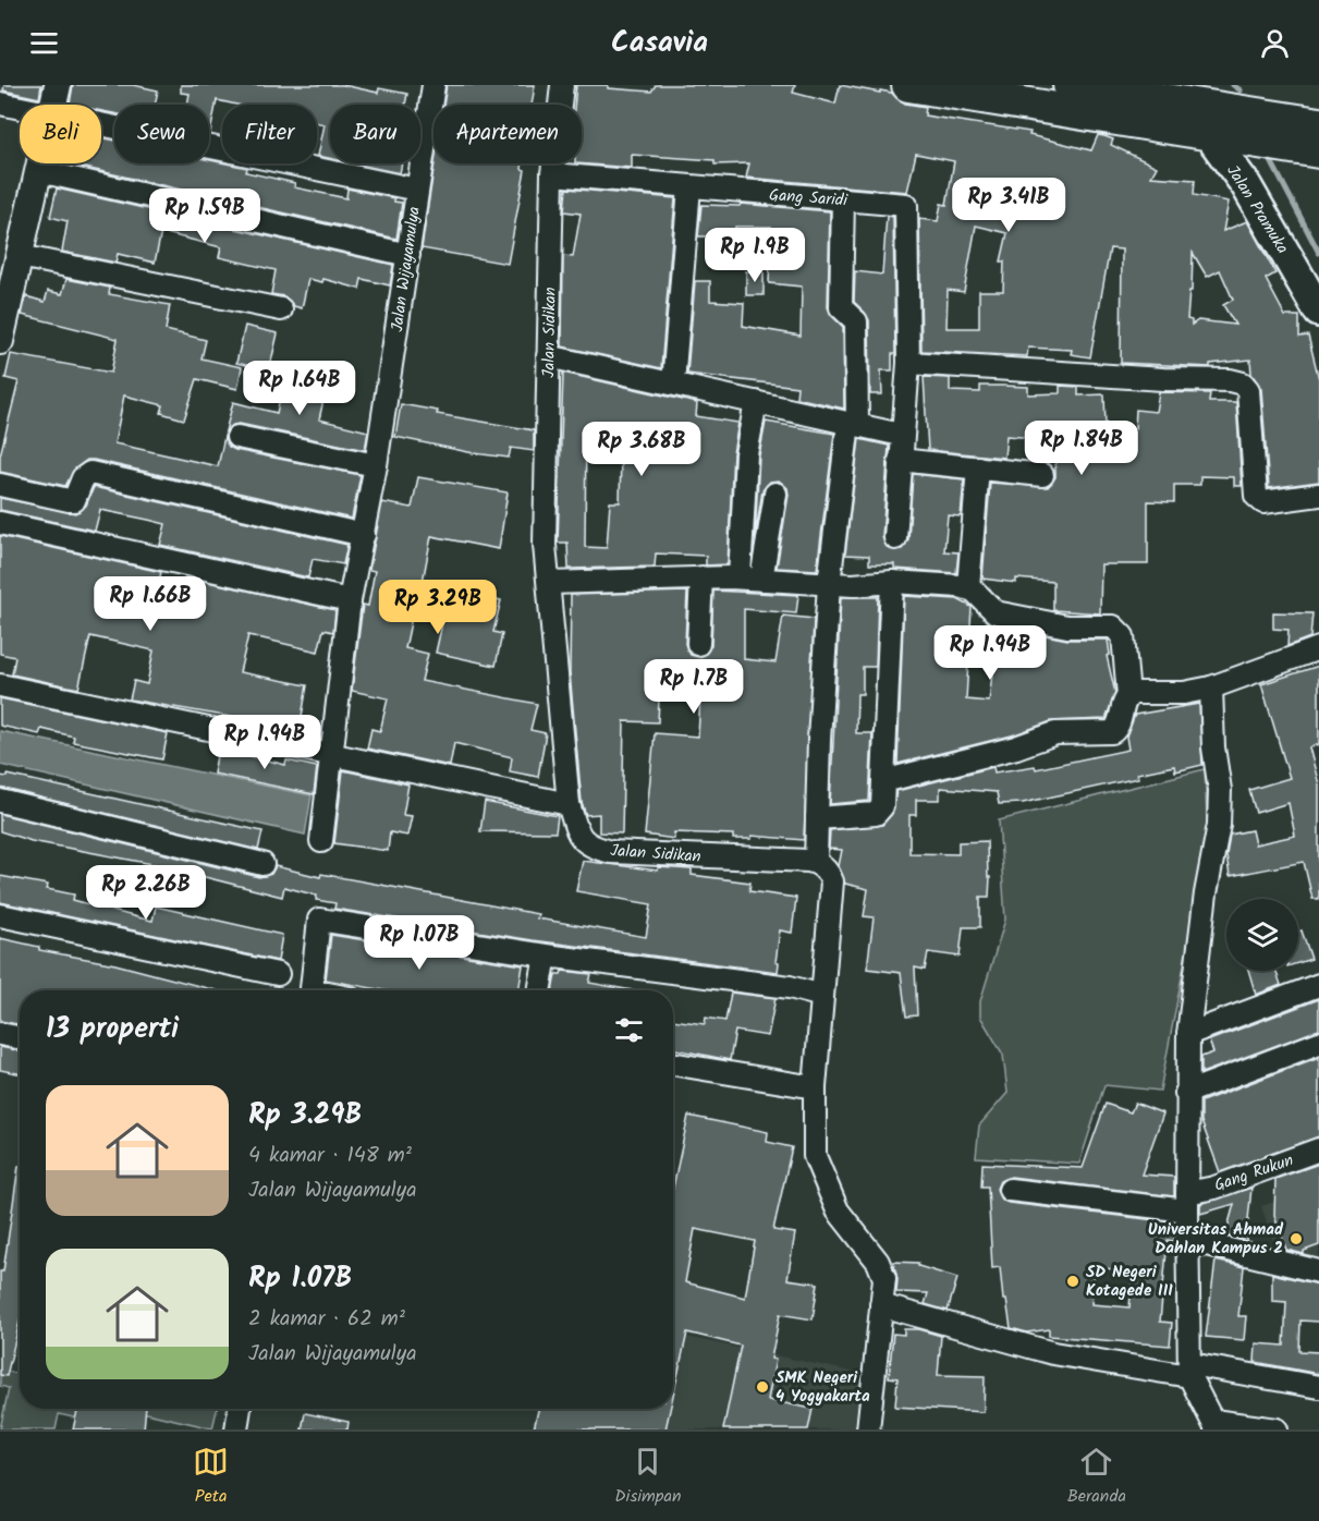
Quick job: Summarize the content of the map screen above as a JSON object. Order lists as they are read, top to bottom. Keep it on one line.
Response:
{"streets":{"main road":["Jalan Pramuka"],"street":["Gang Saridi","Jalan Wijayamulya","Jalan Sidikan","Gang Rukun"]},"crossings":[["Gang Saridi","Jalan Sidikan"]],"places":["Universitas Ahmad Dahlan Kampus 2","SD Negeri Kotagede III","SMK Negeri 4 Yogyakarta"],"page":{"header":"Casavia","chip":["Beli","Sewa","Filter","Baru","Apartemen"],"price":["Rp 3.41B","Rp 1.59B","Rp 1.9B","Rp 1.64B","Rp 1.84B","Rp 3.68B","Rp 1.66B","Rp 3.29B","Rp 1.94B","Rp 1.7B","Rp 1.94B","Rp 2.26B","Rp 1.07B"],"heading":"13 properti","list":[{"name":"Rp 3.29B","note":"4 kamar · 148 m² · Jalan Wijayamulya"},{"name":"Rp 1.07B","note":"2 kamar · 62 m² · Jalan Wijayamulya"}],"tabs":["Peta","Disimpan","Beranda"]}}
